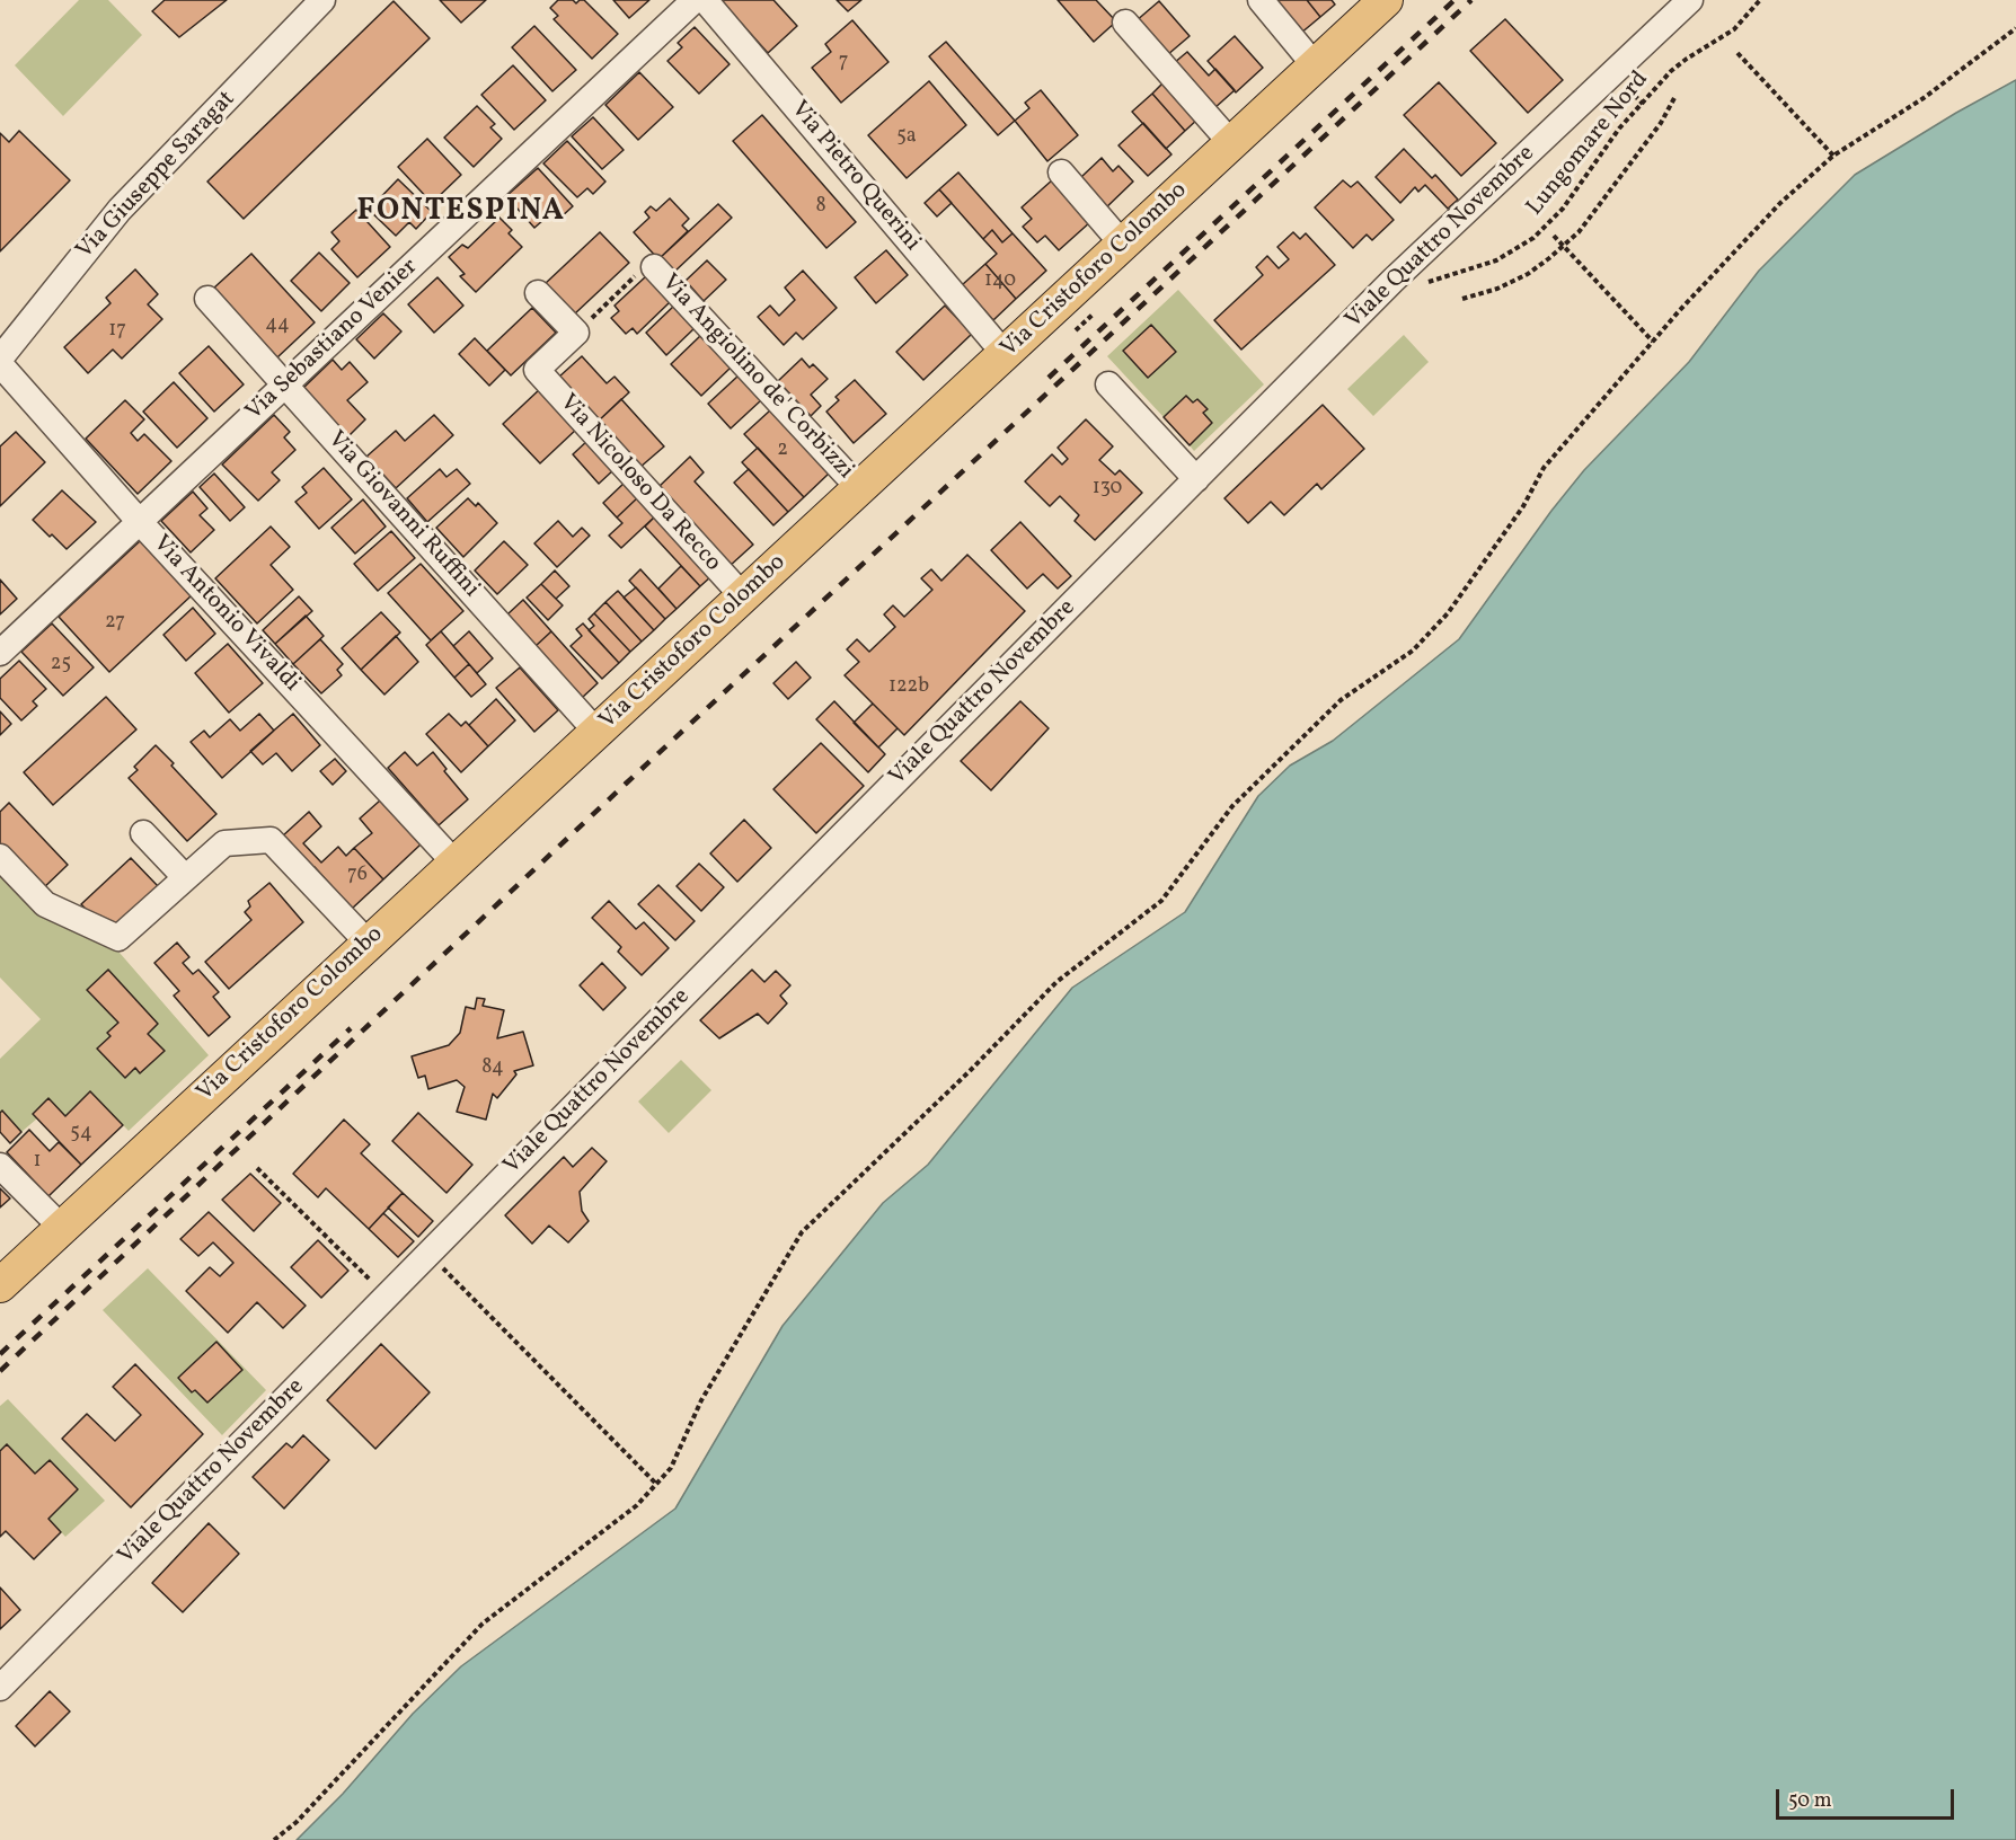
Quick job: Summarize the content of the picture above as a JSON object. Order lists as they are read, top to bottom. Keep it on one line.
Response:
{"streets":{"main road":["Via Cristoforo Colombo"],"street":["Via Giuseppe Saragat","Via Pietro Querini","Viale Quattro Novembre","Via Sebastiano Venier","Via Angiolino de' Corbizzi","Via Nicoloso Da Recco","Via Giovanni Ruffini","Via Antonio Vivaldi"],"path":["Lungomare Nord"]},"crossings":[["Via Pietro Querini","Via Cristoforo Colombo"],["Via Cristoforo Colombo","Via Angiolino de' Corbizzi"],["Via Cristoforo Colombo","Via Nicoloso Da Recco"],["Via Cristoforo Colombo","Via Giovanni Ruffini"],["Via Cristoforo Colombo","Via Antonio Vivaldi"],["Via Sebastiano Venier","Via Giovanni Ruffini"],["Via Sebastiano Venier","Via Antonio Vivaldi"]],"districts":["FONTESPINA"],"house_numbers":["7","5a","8","140","44","17","2","130","27","25","122b","76","84","54","1"],"scale_bar":"50 m"}
